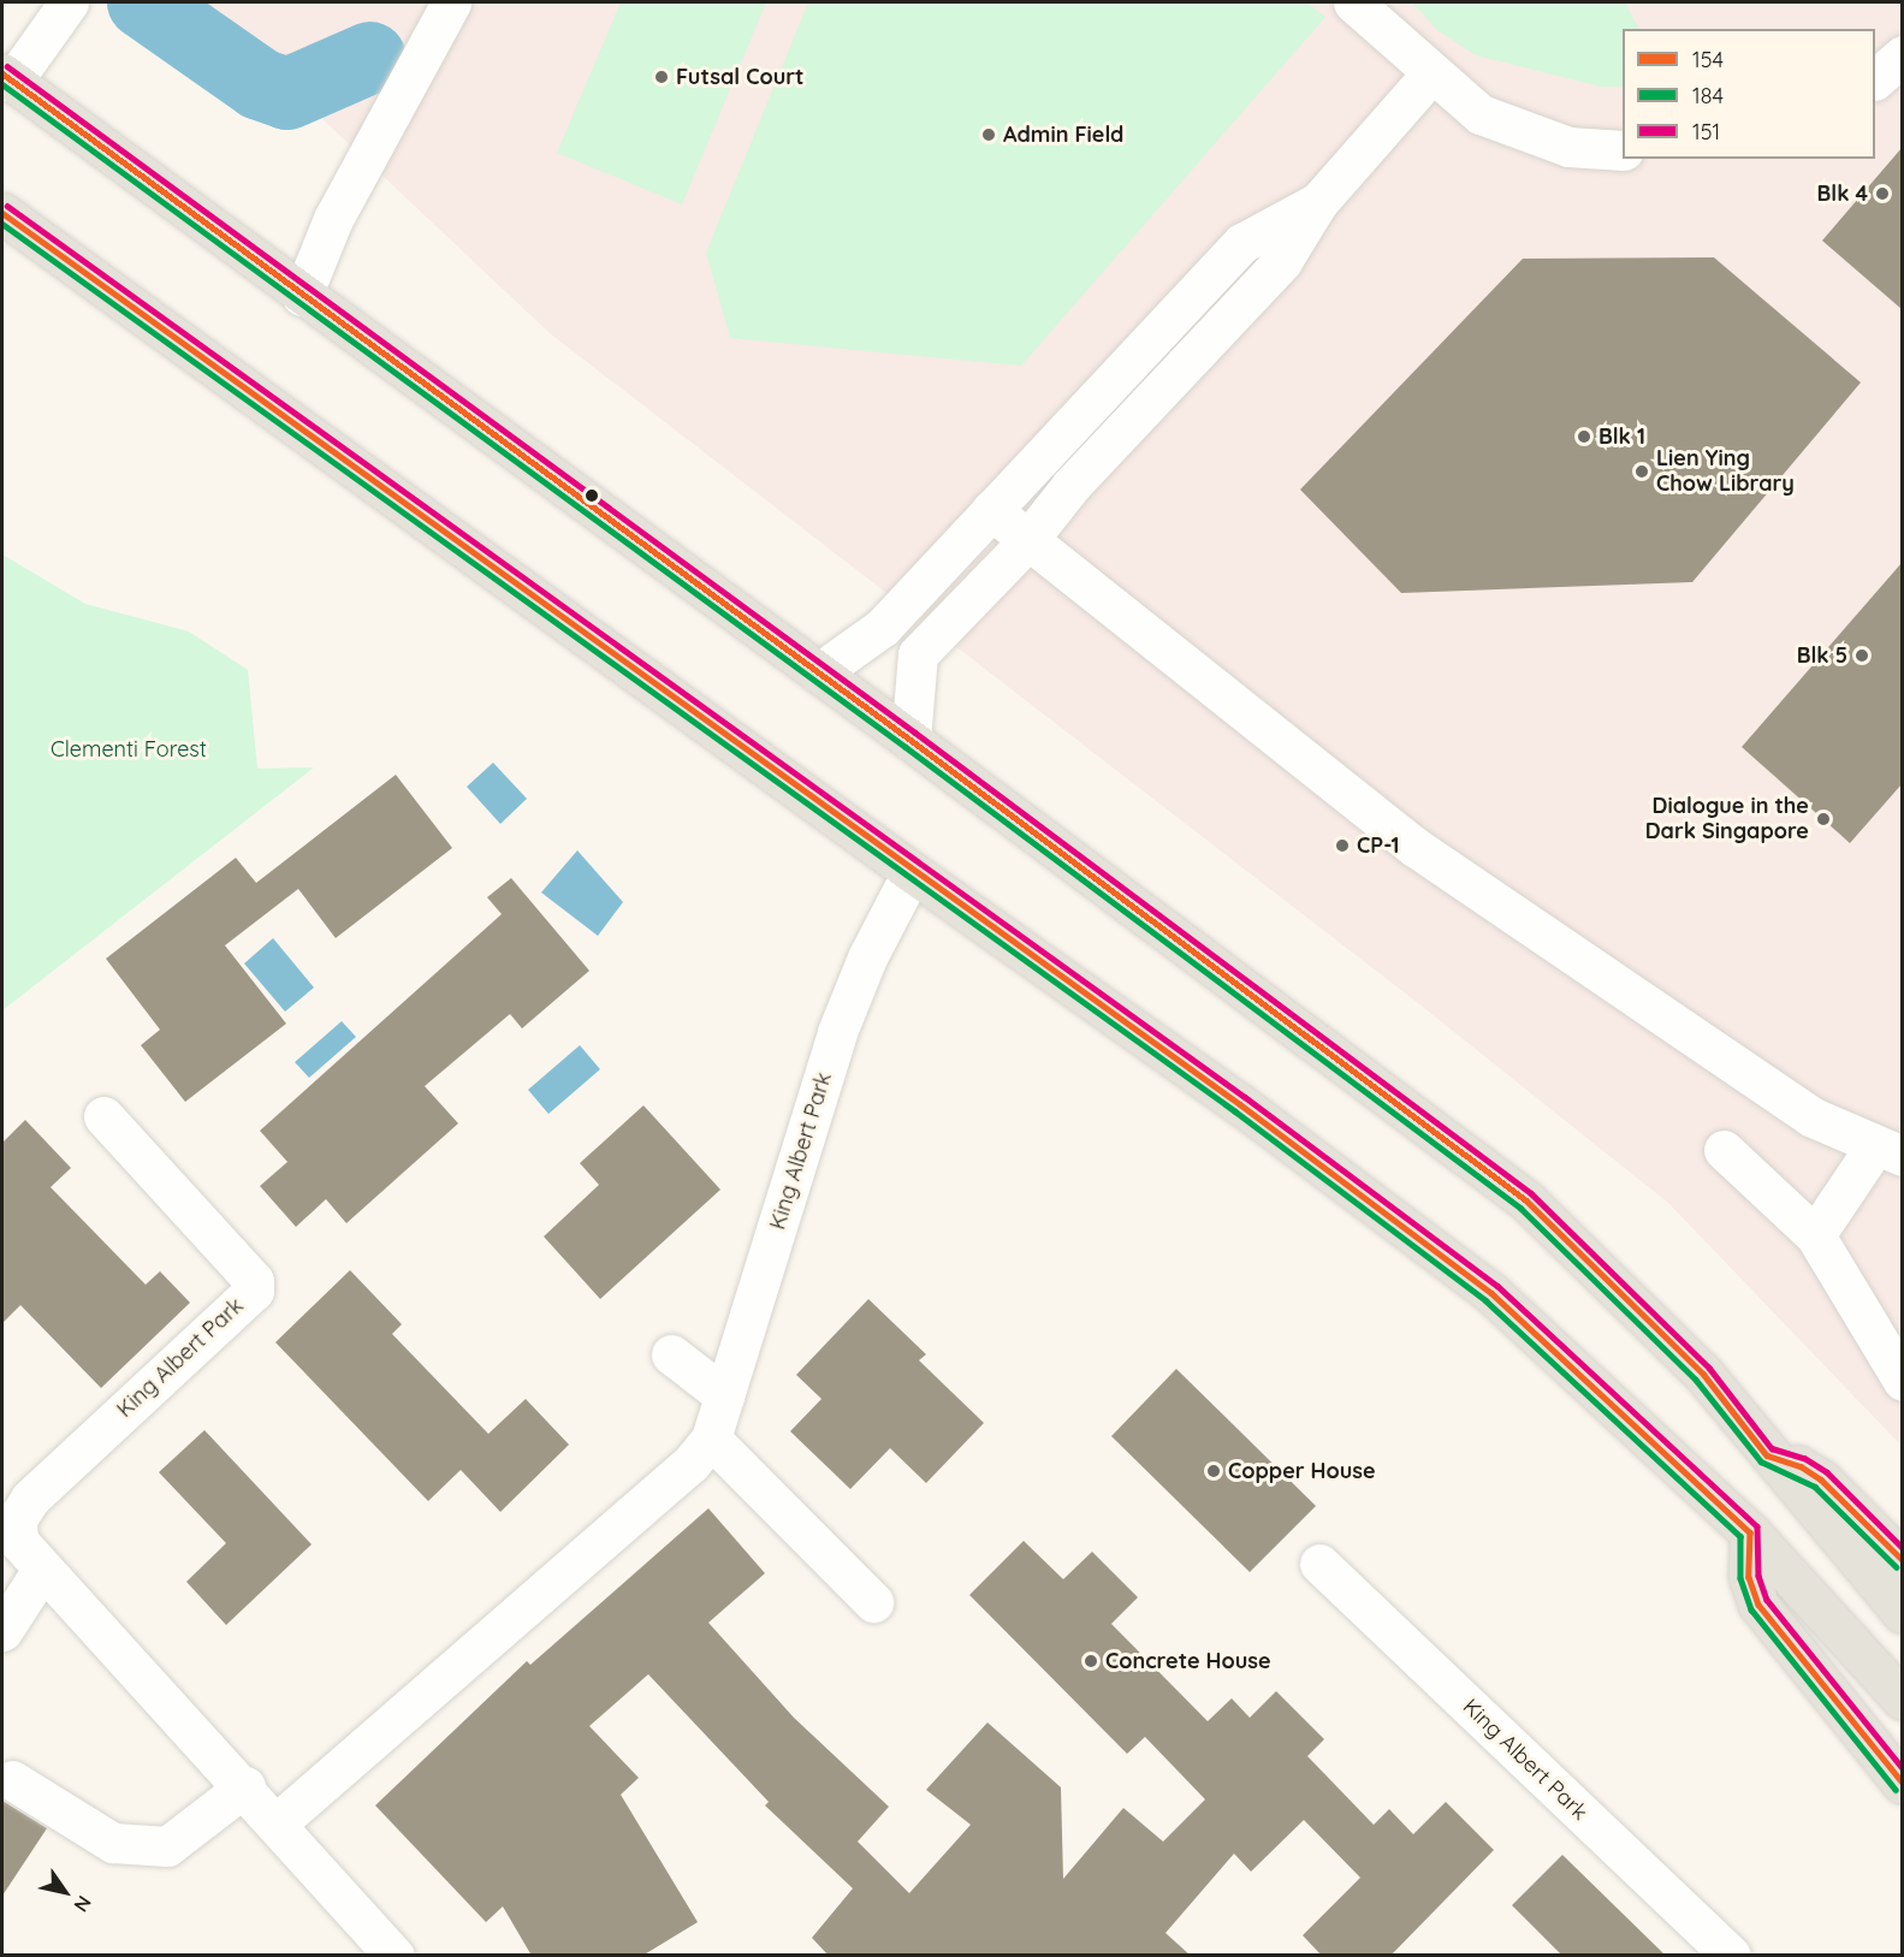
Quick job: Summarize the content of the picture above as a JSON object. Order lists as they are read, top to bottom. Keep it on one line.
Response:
{"streets":{"street":["King Albert Park"]},"parks":["Clementi Forest"],"places":["Futsal Court","Admin Field","Blk 4","Blk 1","Lien Ying Chow Library","Blk 5","Dialogue in the Dark Singapore","CP-1","Copper House","Concrete House"],"lines":["transit line 151","transit line 154","transit line 184"],"legend":["154","184","151"],"north":"bottom right"}
